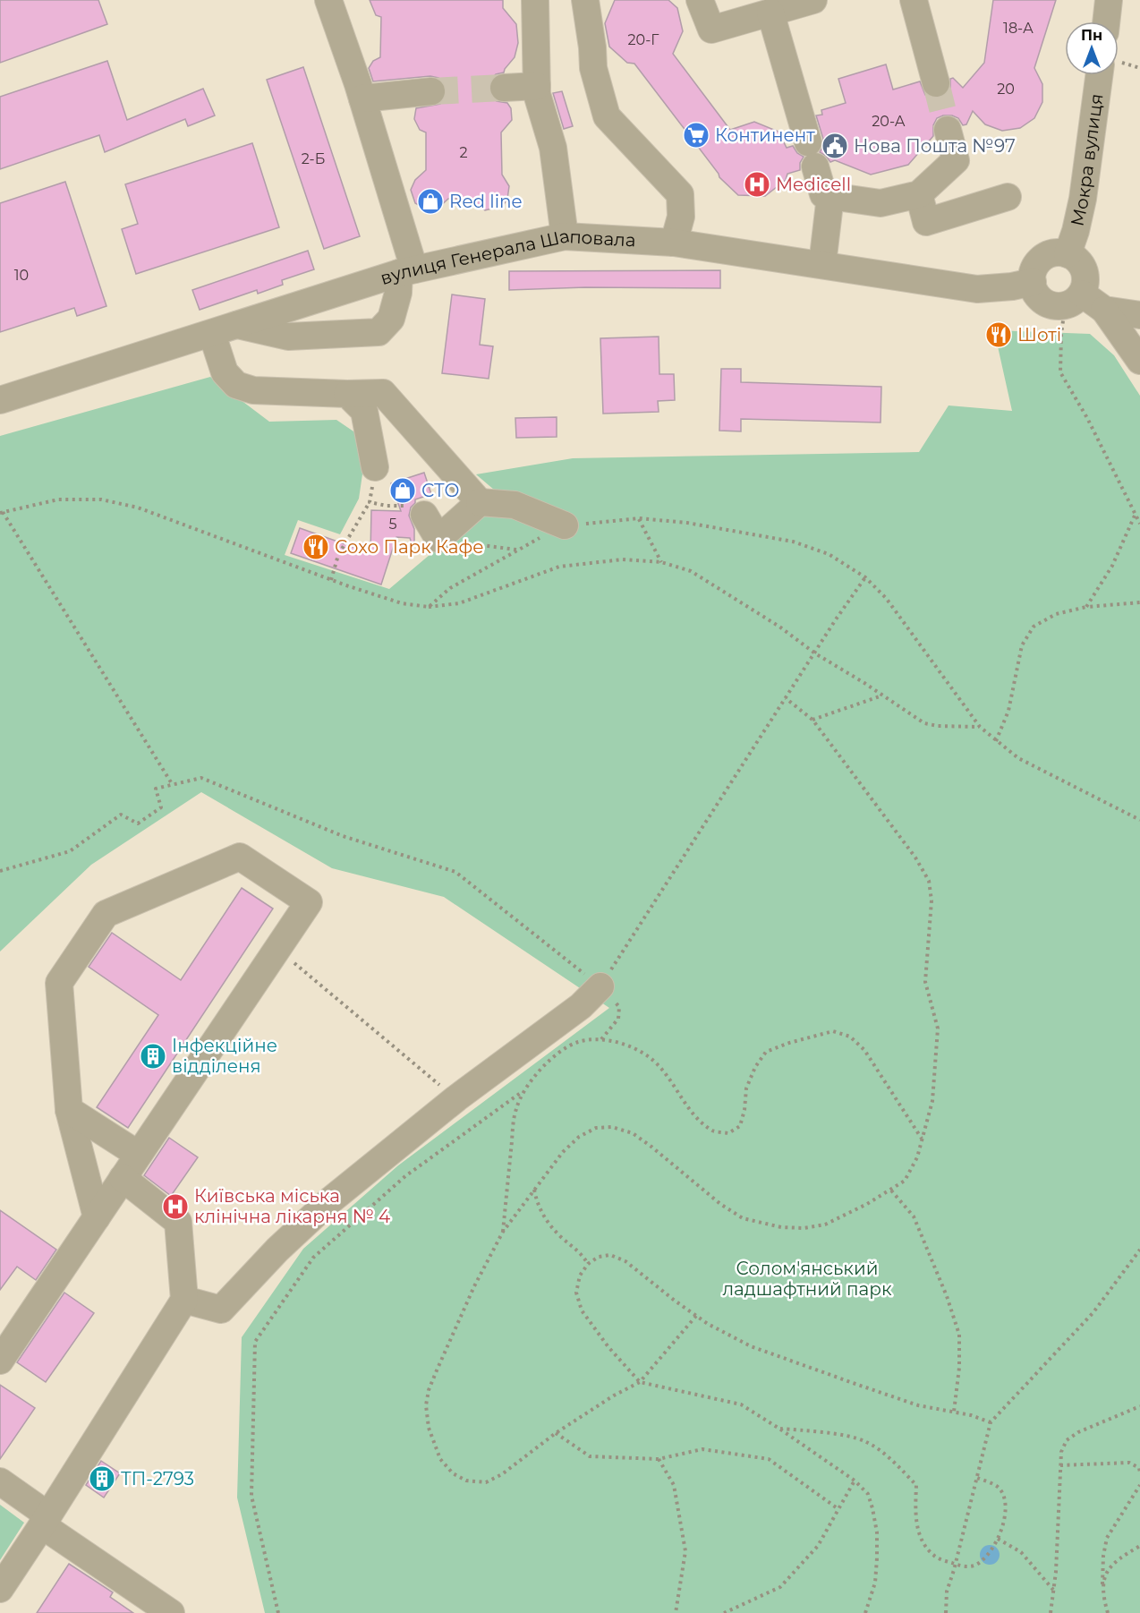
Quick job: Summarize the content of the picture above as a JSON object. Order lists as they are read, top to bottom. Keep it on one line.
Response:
{"streets":{"street":["Мокра вулиця","вулиця Генерала Шаповала"]},"crossings":[["Мокра вулиця","вулиця Генерала Шаповала"]],"parks":["Солом'янський ладшафтний парк"],"places":{"supermarket":["Континент"],"public building":["Нова Пошта №97"],"hospital":["Medicell","Київська міська клінічна лікарня № 4"],"shop":["Red line","СТО"],"restaurant":["Шоті","Сохо Парк Кафе"],"building":["Інфекційне відділеня","ТП-2793"]},"house_numbers":["18-А","20-Г","20","20-А","2","2-Б","10","5"],"north":"top"}
